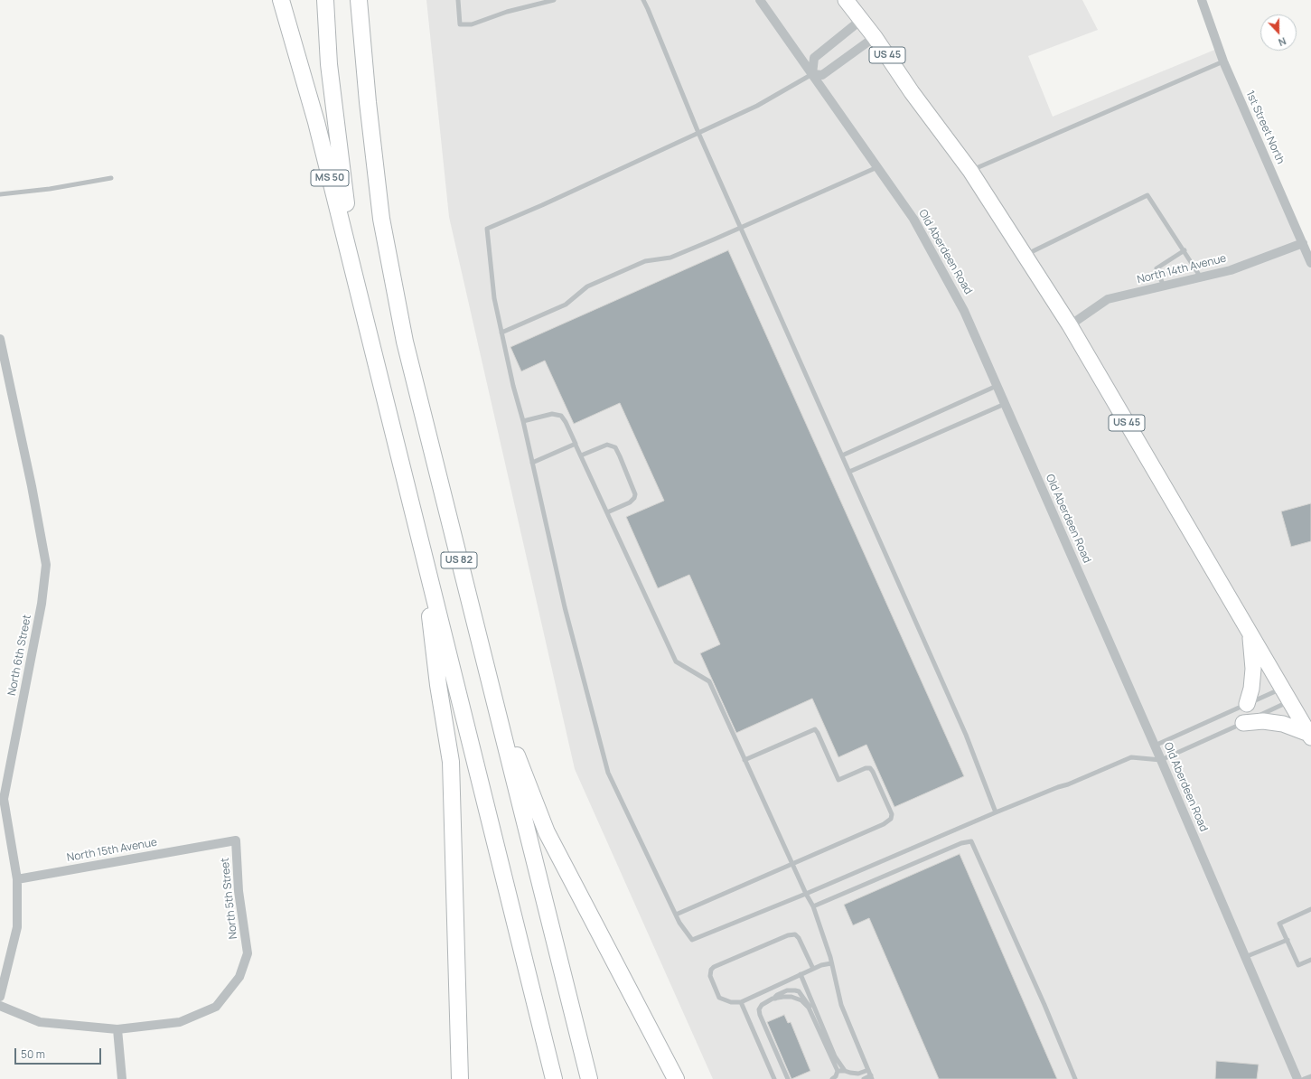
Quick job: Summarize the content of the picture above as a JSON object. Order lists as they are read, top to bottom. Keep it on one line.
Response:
{"streets":{"highway":["US 45","MS 50","US 82"],"street":["1st Street North","Old Aberdeen Road","North 14th Avenue","North 6th Street","North 15th Avenue","North 5th Street"]},"crossings":[["US 45","North 14th Avenue"],["1st Street North","North 14th Avenue"],["MS 50","US 82"],["North 6th Street","North 15th Avenue"],["North 15th Avenue","North 5th Street"]],"scale_bar":"50 m","north":"bottom"}
